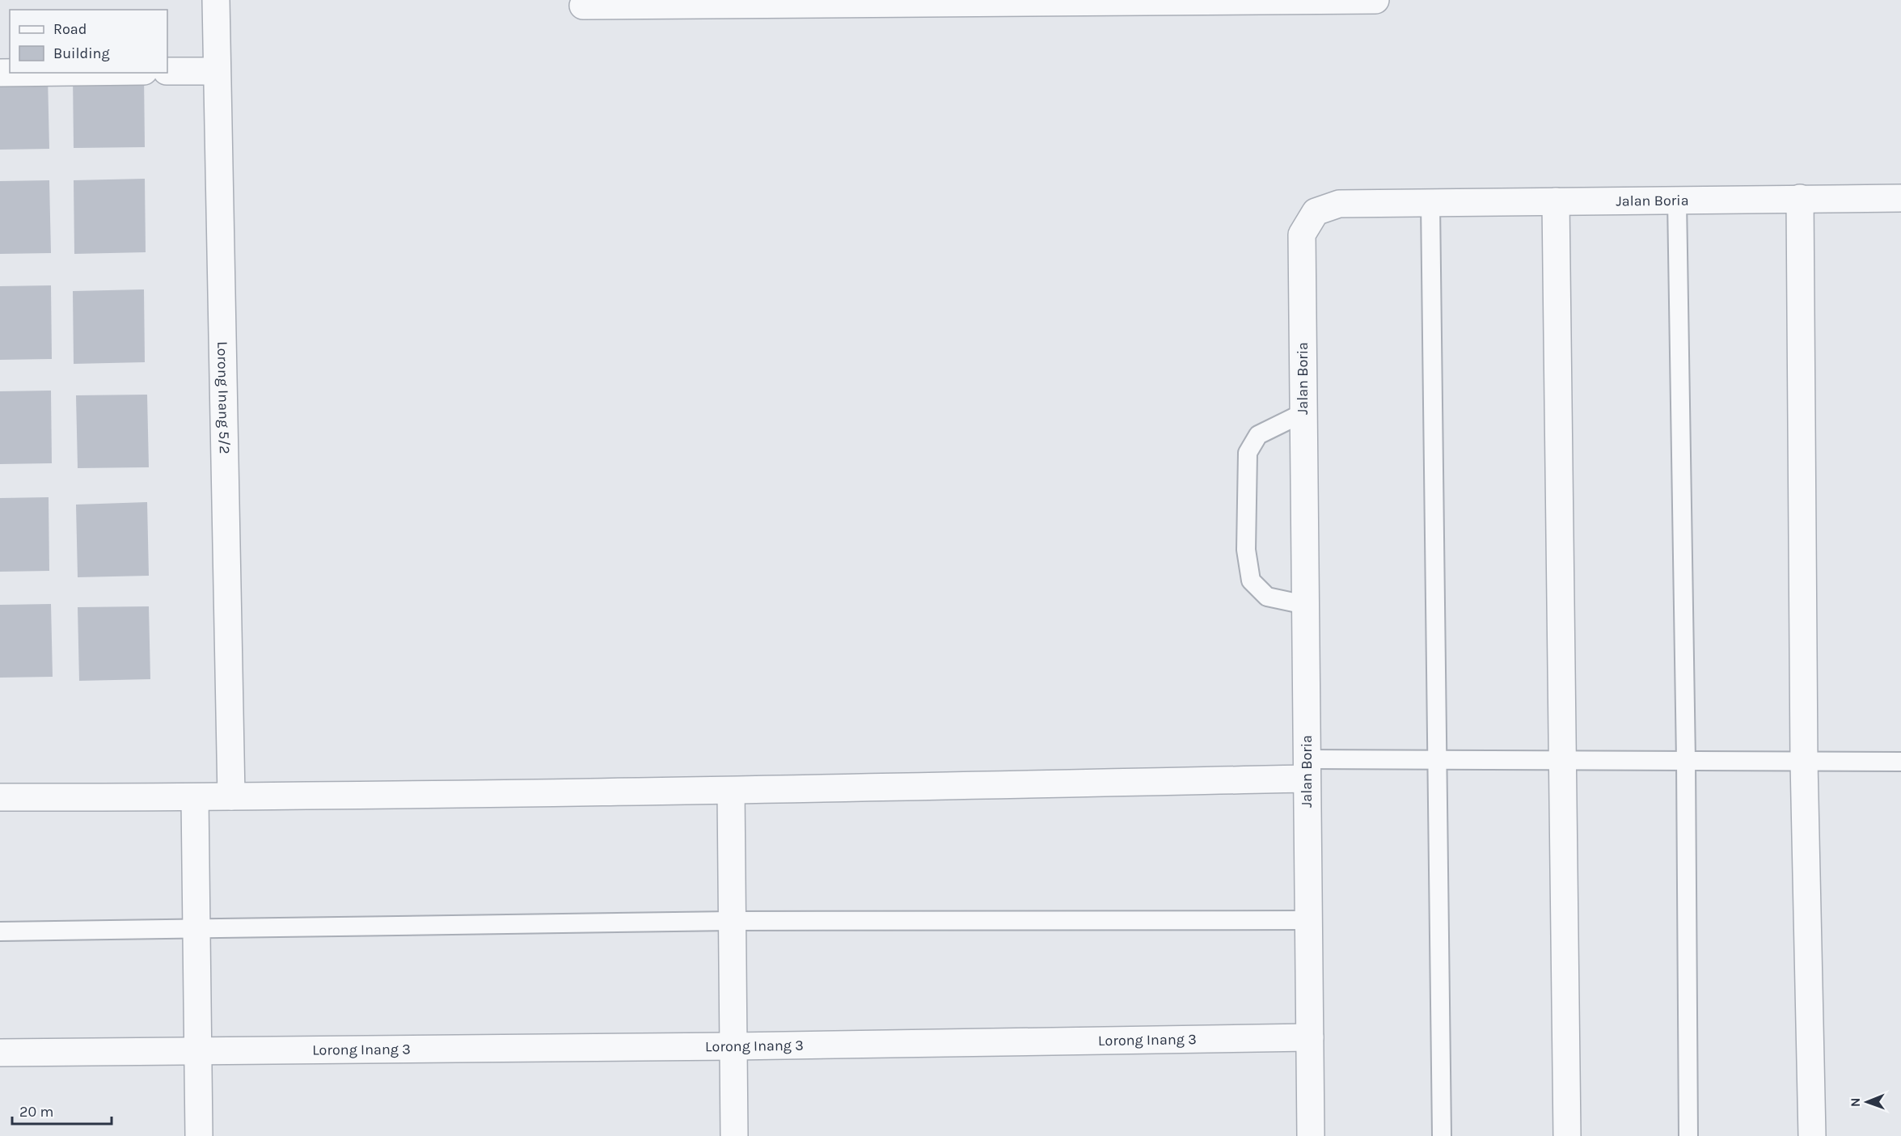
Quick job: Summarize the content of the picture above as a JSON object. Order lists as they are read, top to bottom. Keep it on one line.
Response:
{"streets":{"street":["Jalan Boria","Lorong Inang 5/2","Lorong Inang 3"]},"crossings":[["Jalan Boria","Lorong Inang 3"]],"legend":["Road","Building"],"scale_bar":"20 m","north":"left"}
